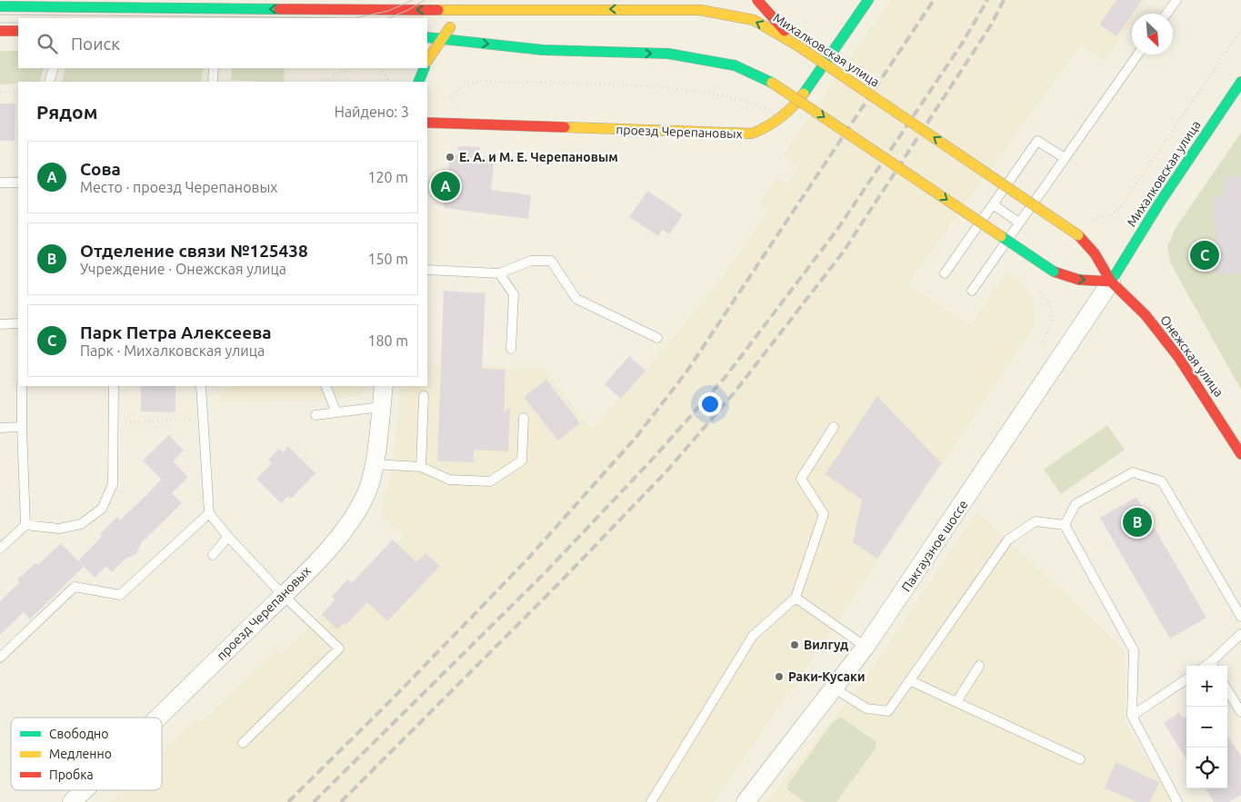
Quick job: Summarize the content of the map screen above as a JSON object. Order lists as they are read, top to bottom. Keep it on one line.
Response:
{"streets":{"main road":["Михалковская улица","проезд Черепановых","Онежская улица"],"street":["Пакгаузное шоссе"]},"crossings":[["Михалковская улица","Онежская улица"],["Михалковская улица","Пакгаузное шоссе"],["Онежская улица","Пакгаузное шоссе"]],"places":["Е. А. и М. Е. Черепановым","Вилгуд","Раки-Кусаки"],"legend":["Свободно","Медленно","Пробка"],"north":"bottom right","page":{"search":"Поиск","heading":["Рядом","Найдено: 3"],"list":[{"mark":"A","name":"Сова","note":"Место · проезд Черепановых","value":"120 m"},{"mark":"B","name":"Отделение связи №125438","note":"Учреждение · Онежская улица","value":"150 m"},{"mark":"C","name":"Парк Петра Алексеева","note":"Парк · Михалковская улица","value":"180 m"}],"pins":["A","C","B"],"map_buttons":["+","−"]}}
